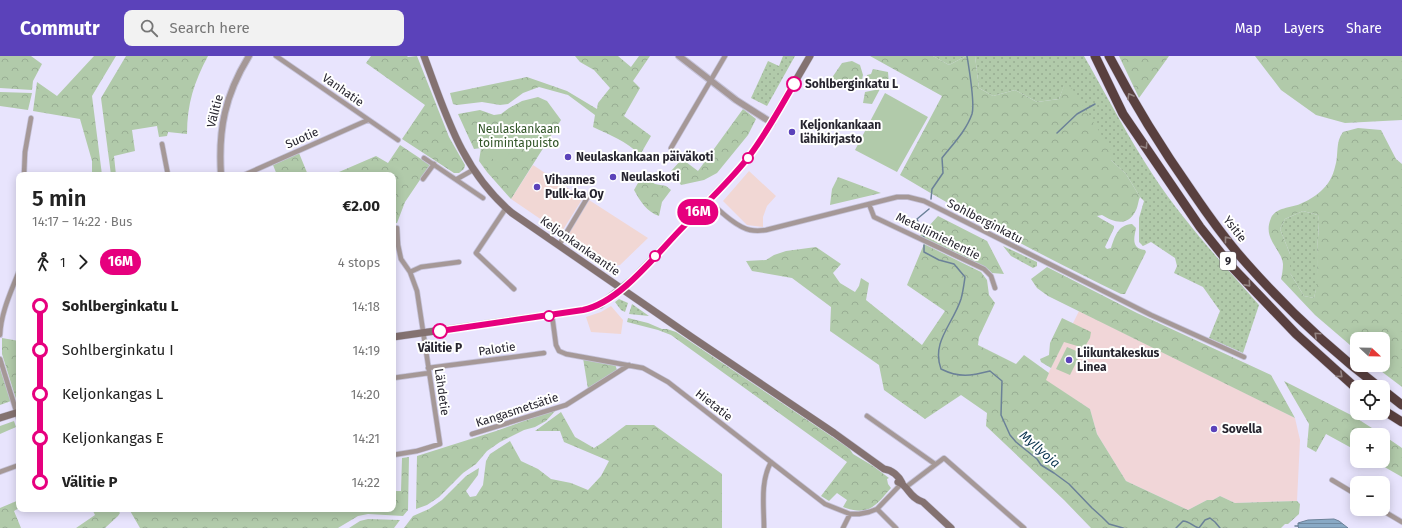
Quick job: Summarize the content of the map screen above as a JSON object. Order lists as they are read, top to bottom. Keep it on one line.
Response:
{"streets":{"highway":["Ysitie","9"],"main road":["Keljonkankaantie"],"street":["Vanhatie","Välitie","Suotie","Sohlberginkatu","Metallimiehentie","Palotie","Lähdetie","Hietatie","Kangasmetsätie"]},"crossings":[["Vanhatie","Suotie"],["Sohlberginkatu","Metallimiehentie"],["Palotie","Lähdetie"],["Hietatie","Kangasmetsätie"]],"water":["Myllyoja"],"parks":["Neulaskankaan toimintapuisto"],"places":["Sohlberginkatu L","Keljonkankaan lähikirjasto","Neulaskankaan päiväkoti","Neulaskoti","Vihannes Pulk-ka Oy","Välitie P","Liikuntakeskus Linea","Sovella"],"lines":["bus line 16M"],"north":"right","page":{"header":"Commutr","search":"Search here","nav":["Map","Layers","Share"],"on_map":"16M","heading":["5 min","14:17 – 14:22 · Bus","€2.00"],"legs":["1","16M","4 stops"],"list":[{"name":"Sohlberginkatu L","value":"14:18"},{"name":"Sohlberginkatu I","value":"14:19"},{"name":"Keljonkangas L","value":"14:20"},{"name":"Keljonkangas E","value":"14:21"},{"name":"Välitie P","value":"14:22"}],"map_buttons":["+","−"]}}
